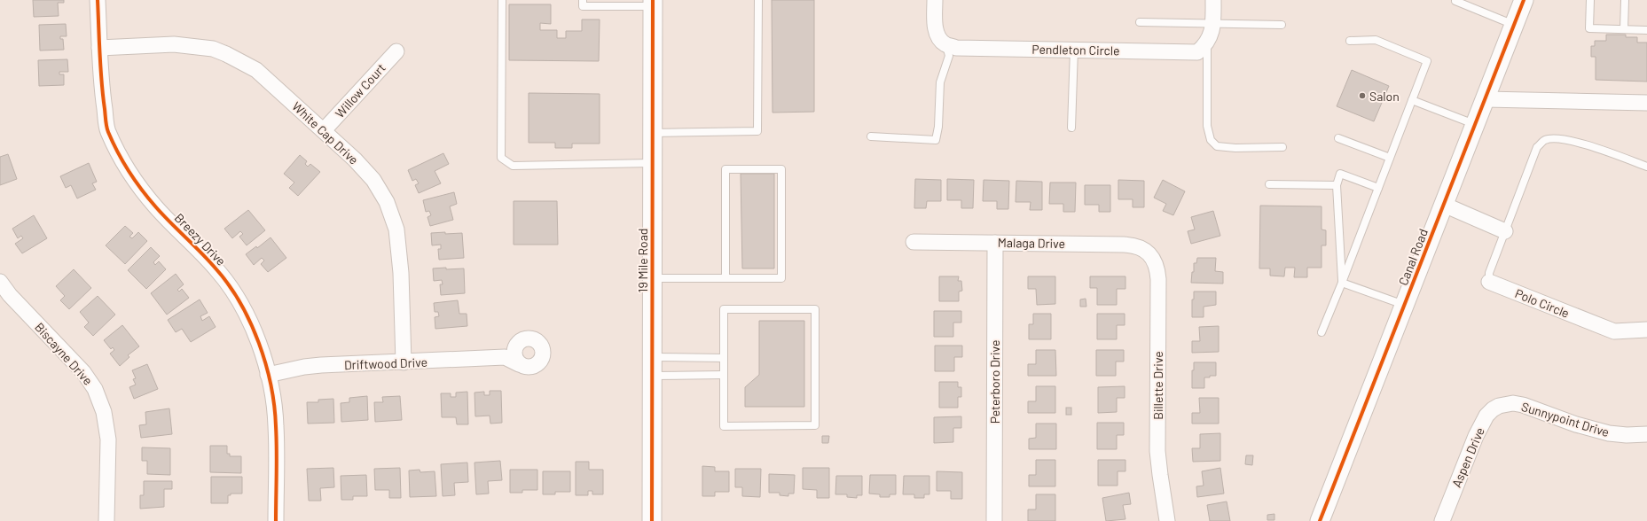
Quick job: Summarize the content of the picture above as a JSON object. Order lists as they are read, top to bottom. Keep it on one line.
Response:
{"streets":{"street":["Pendleton Circle","Willow Court","White Cap Drive","Breezy Drive","Malaga Drive","Canal Road","19 Mile Road","Polo Circle","Biscayne Drive","Driftwood Drive","Peterboro Drive","Billette Drive","Sunnypoint Drive","Aspen Drive"]},"crossings":[["Willow Court","White Cap Drive"],["White Cap Drive","Breezy Drive"],["White Cap Drive","Driftwood Drive"],["Breezy Drive","Driftwood Drive"],["Malaga Drive","Peterboro Drive"],["Malaga Drive","Billette Drive"],["Sunnypoint Drive","Aspen Drive"]],"places":["Salon"]}
